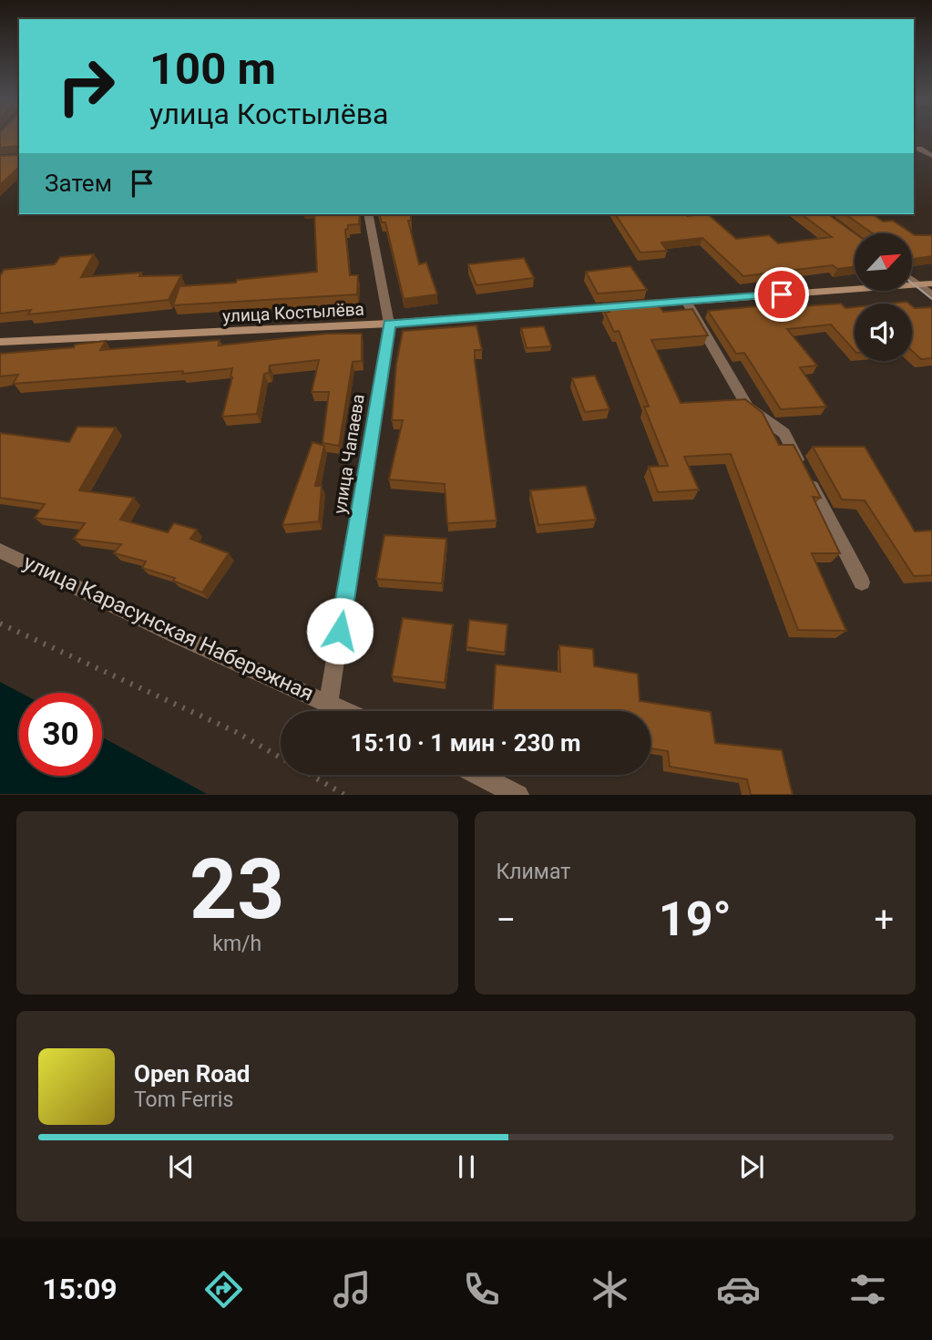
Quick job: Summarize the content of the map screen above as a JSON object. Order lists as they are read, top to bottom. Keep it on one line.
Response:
{"streets":{"main road":["улица Костылёва"],"street":["улица Чапаева","улица Карасунская Набережная"]},"crossings":[["улица Костылёва","улица Чапаева"],["улица Чапаева","улица Карасунская Набережная"]],"north":"top right","page":{"turn":["100 m","улица Костылёва"],"then":"Затем","limit":"30","trip":"15:10 · 1 мин · 230 m","tile":[["23","km/h"],"Климат"],"heat":["−","19°","+"],"song":["Open Road","Tom Ferris"],"tabs":"15:09"}}
